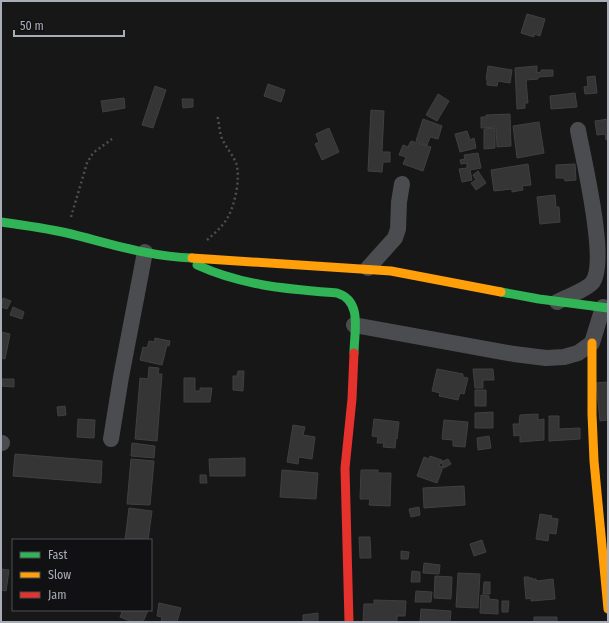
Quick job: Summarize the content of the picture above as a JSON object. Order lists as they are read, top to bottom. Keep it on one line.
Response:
{"legend":["Fast","Slow","Jam"],"scale_bar":"50 m"}
